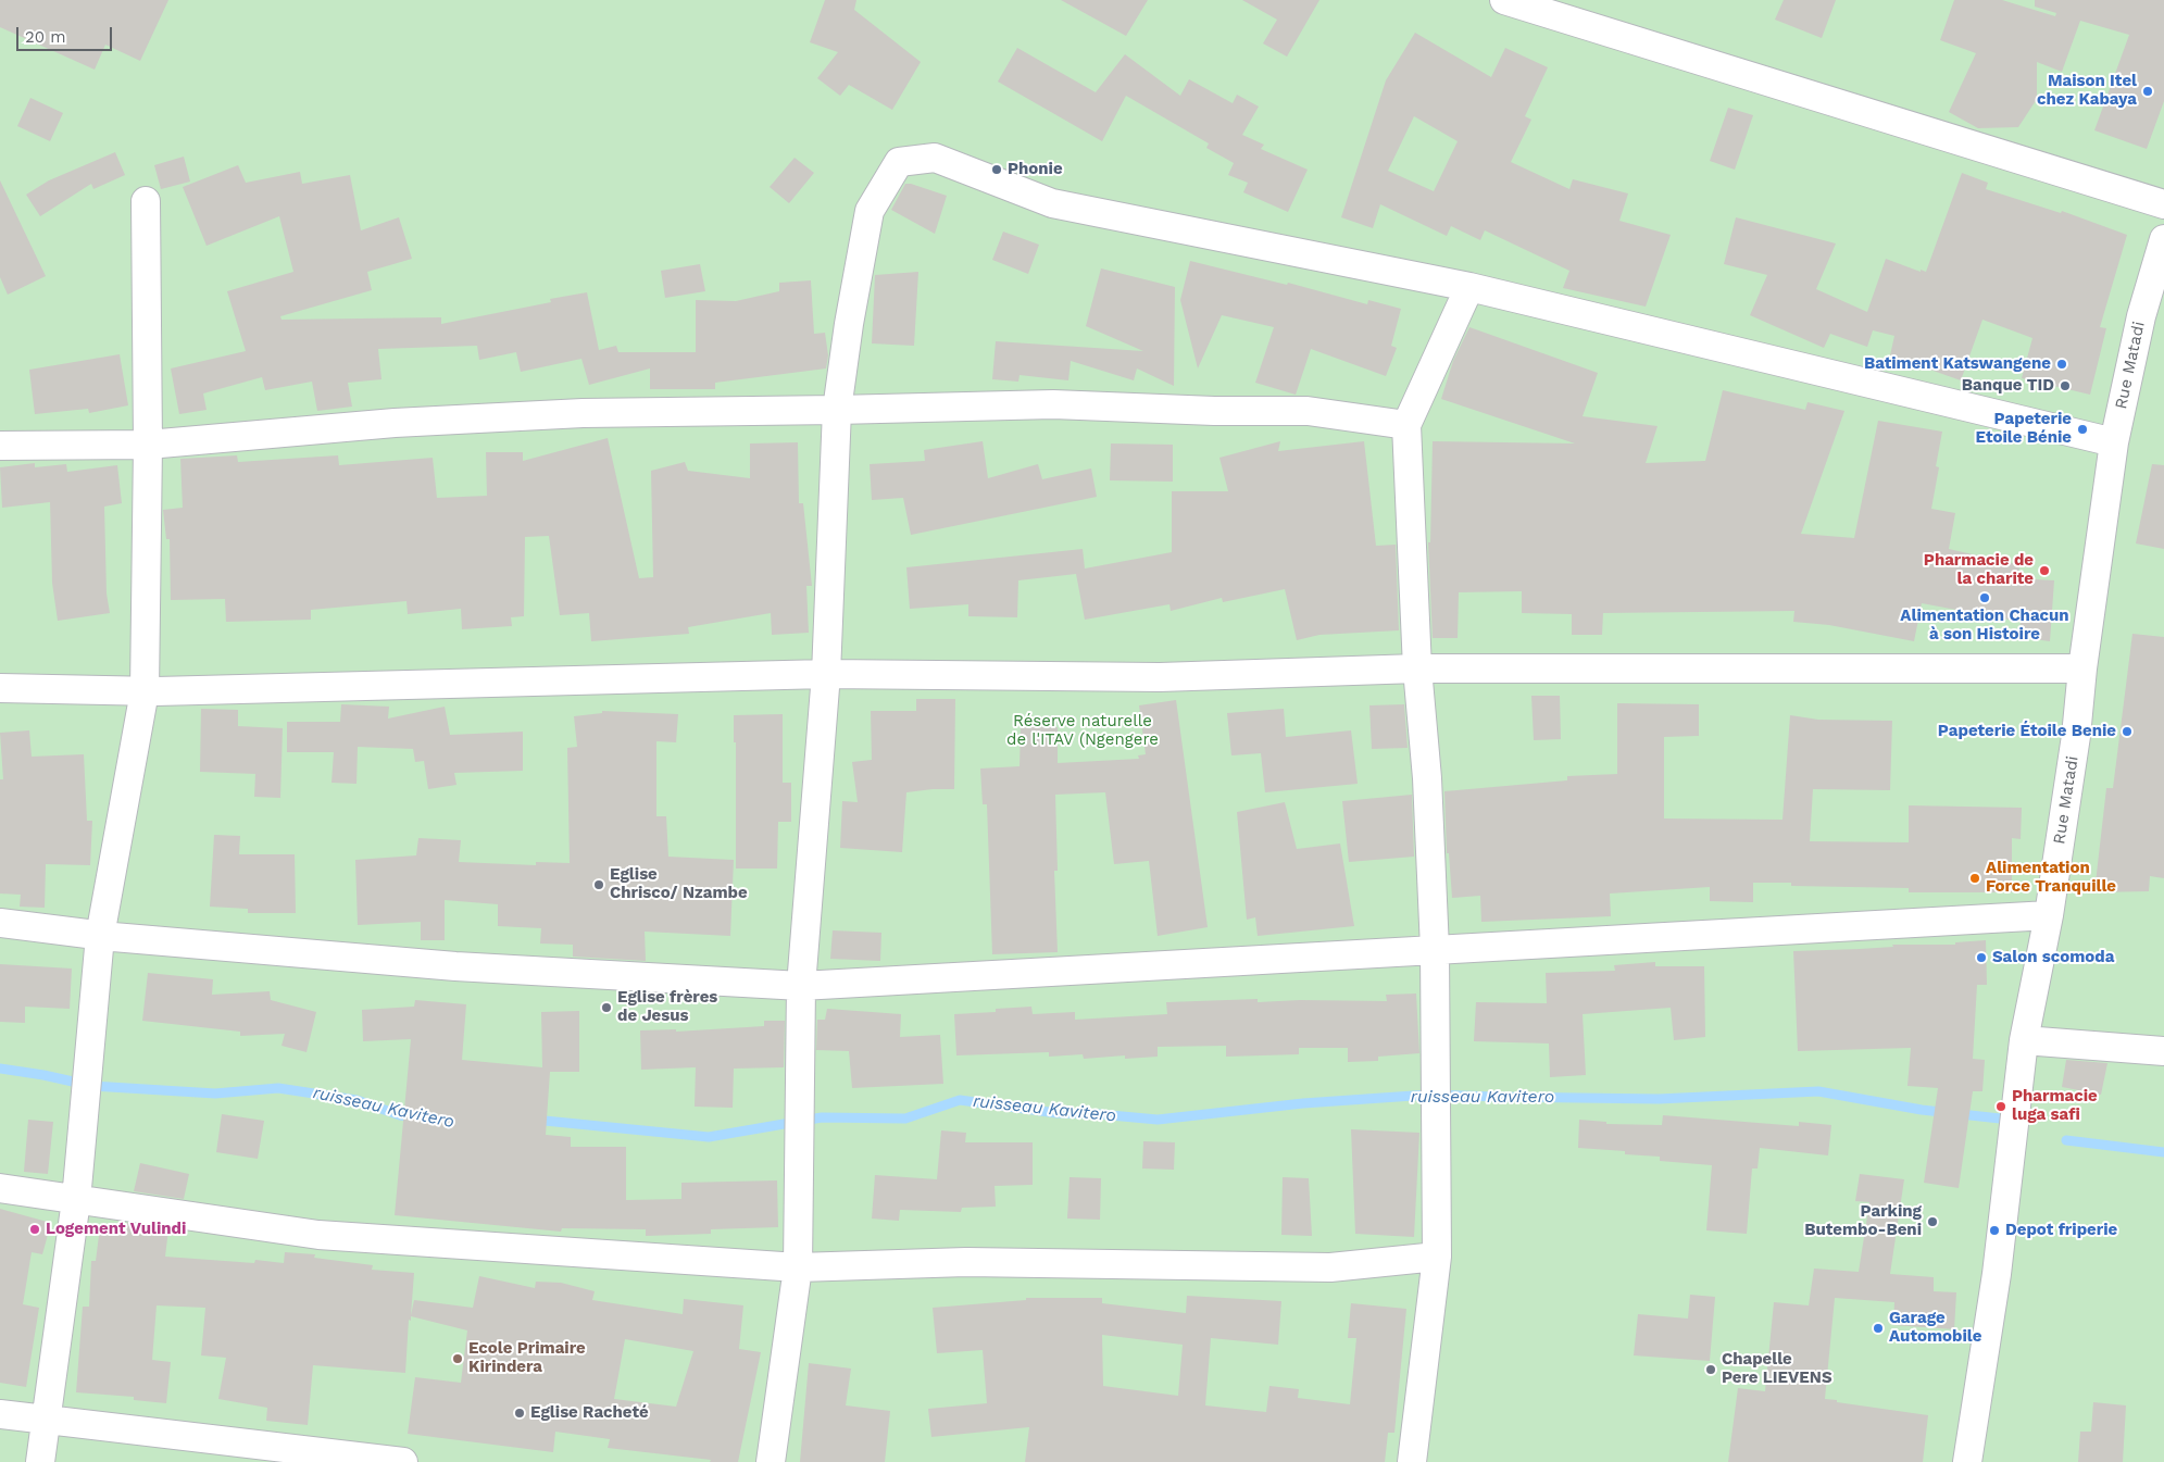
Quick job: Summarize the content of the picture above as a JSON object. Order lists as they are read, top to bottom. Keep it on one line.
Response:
{"streets":{"street":["Rue Matadi"]},"water":["ruisseau Kavitero"],"parks":["Réserve naturelle de l'ITAV (Ngengere"],"places":["Maison Itel chez Kabaya","Phonie","Batiment Katswangene","Banque TID","Papeterie Etoile Bénie","Pharmacie de la charite","Alimentation Chacun à son Histoire","Papeterie Étoile Benie","Alimentation Force Tranquille","Eglise Chrisco/ Nzambe","Salon scomoda","Eglise frères de Jesus","Pharmacie luga safi","Parking Butembo-Beni","Logement Vulindi","Depot friperie","Garage Automobile","Ecole Primaire Kirindera","Chapelle Pere LIEVENS","Eglise Racheté"],"scale_bar":"20 m"}
